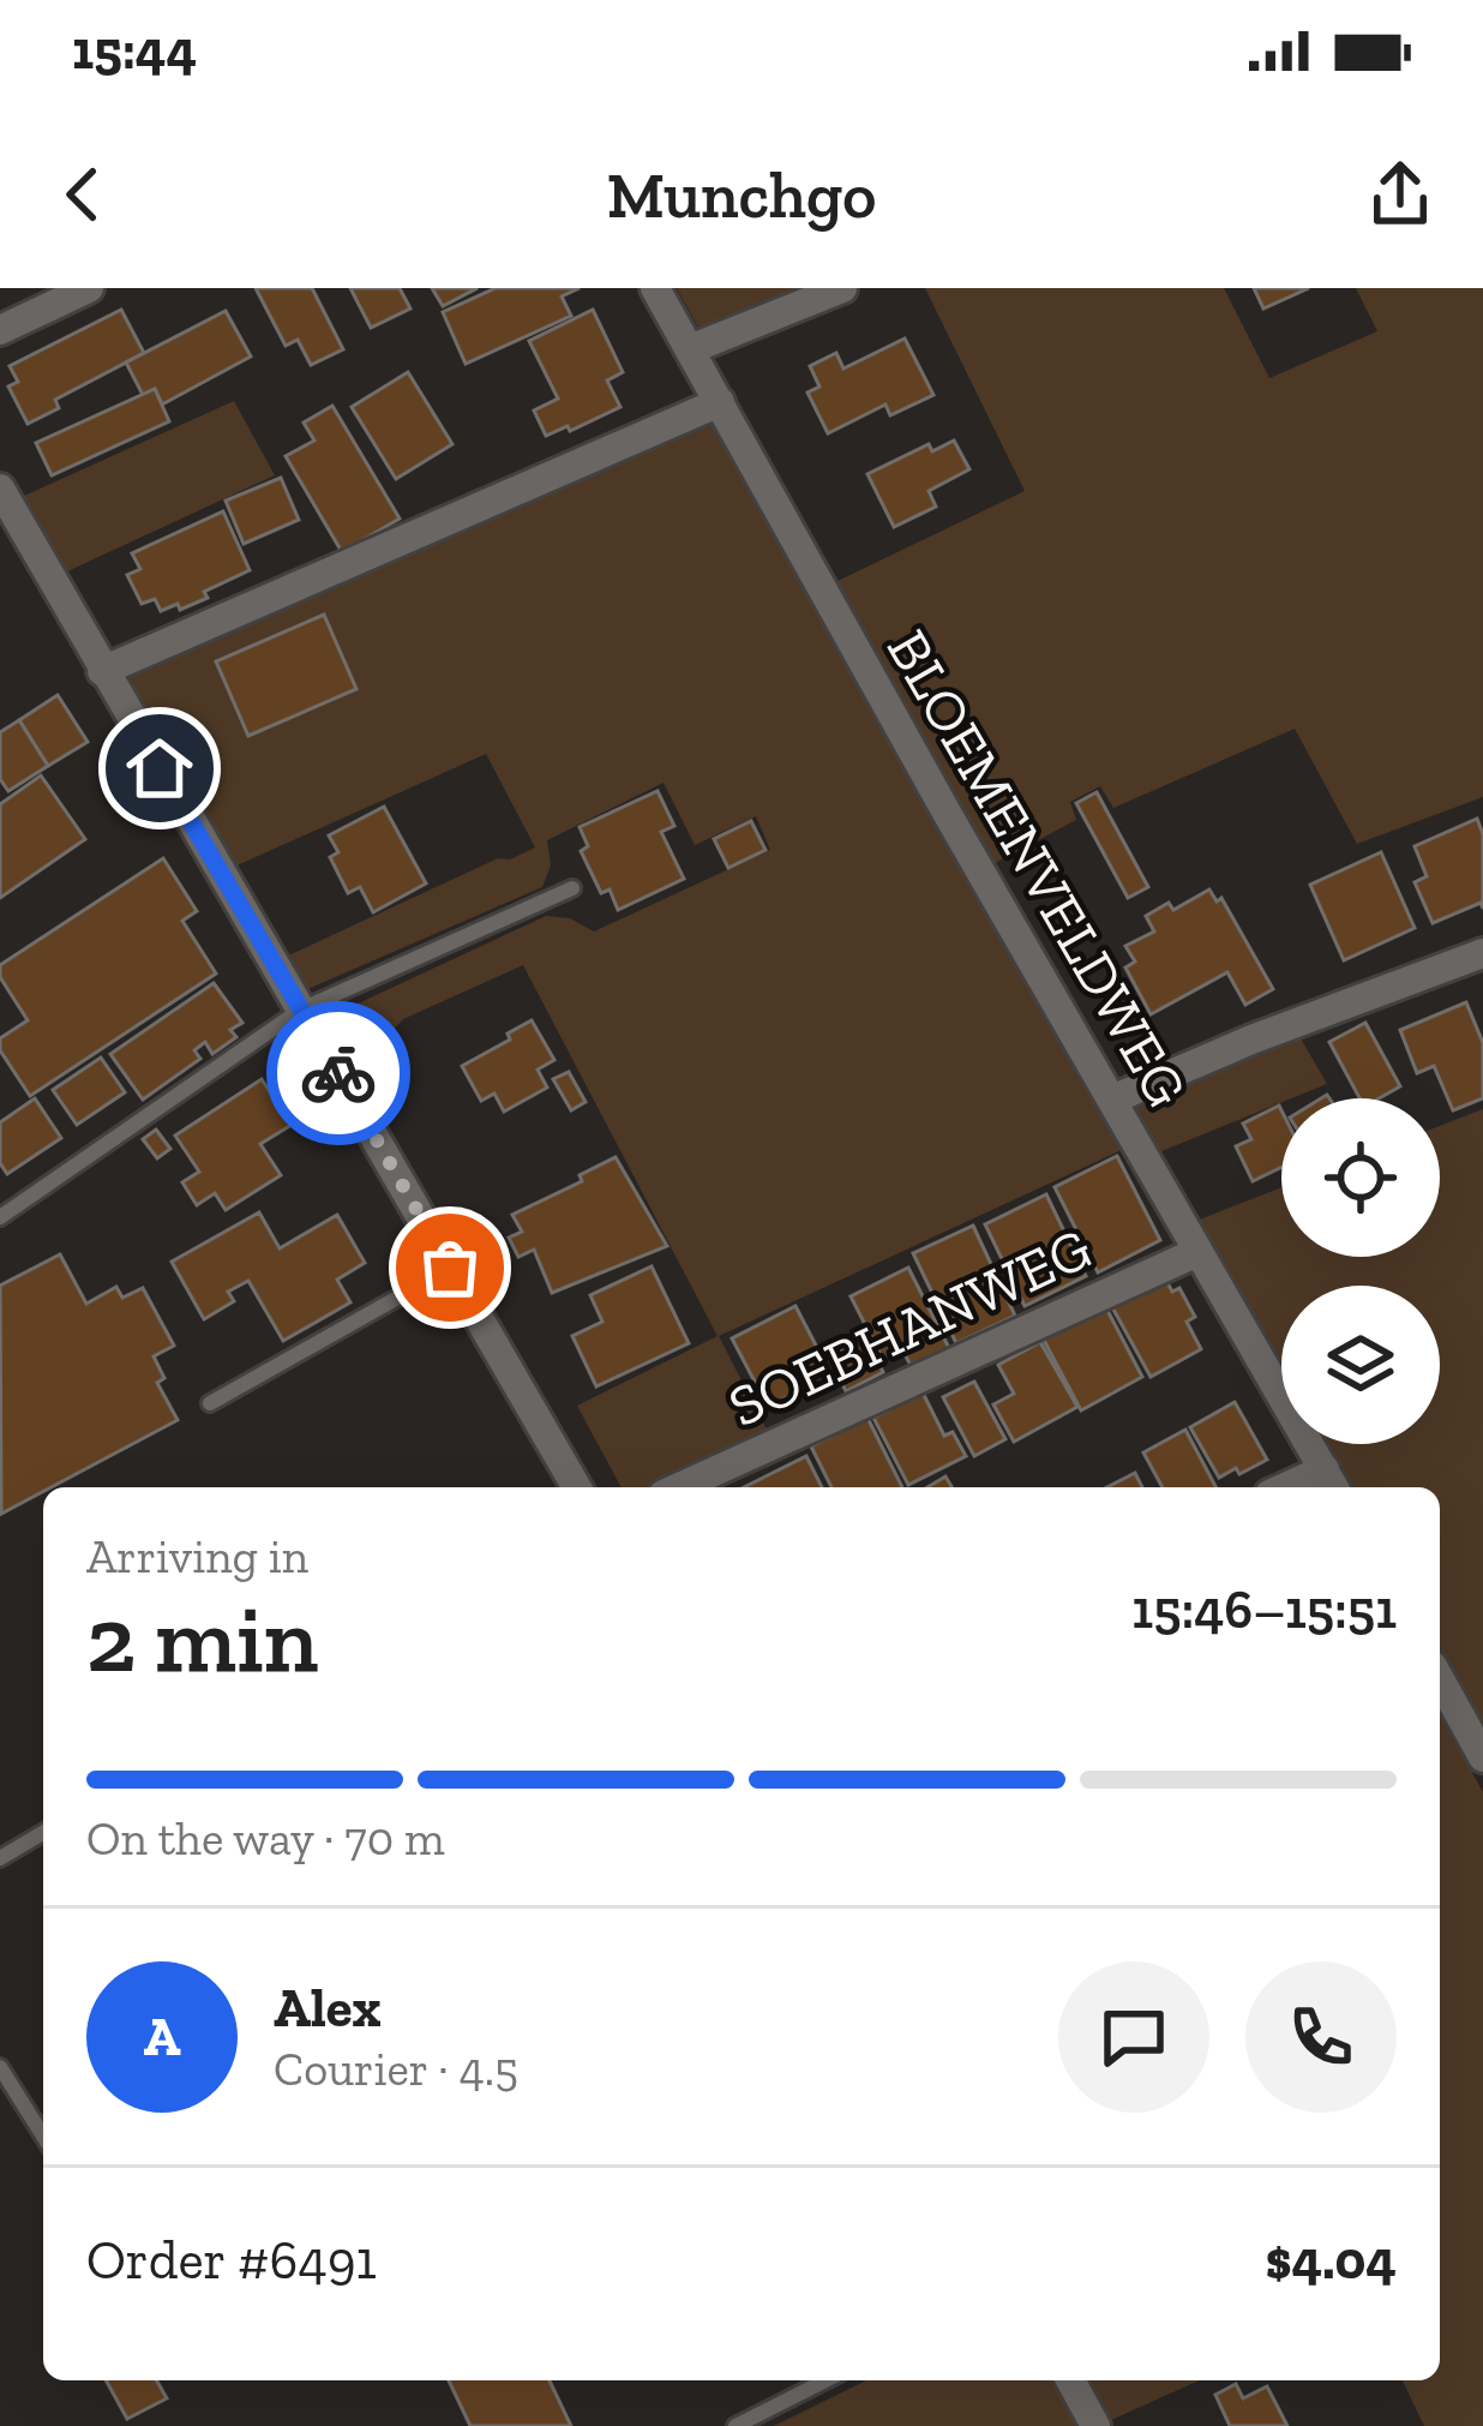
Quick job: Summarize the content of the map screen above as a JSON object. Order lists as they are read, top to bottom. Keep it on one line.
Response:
{"streets":{"street":["BLOEMENVELDWEG","SOEBHANWEG"]},"crossings":[["BLOEMENVELDWEG","SOEBHANWEG"]],"page":{"status":"15:44","header":"Munchgo","heading":["2 min","Arriving in","15:46–15:51"],"panel":["Alex","Courier · 4.5","Order #6491","$4.04"],"bar":"On the way · 70 m","round":"A"}}
